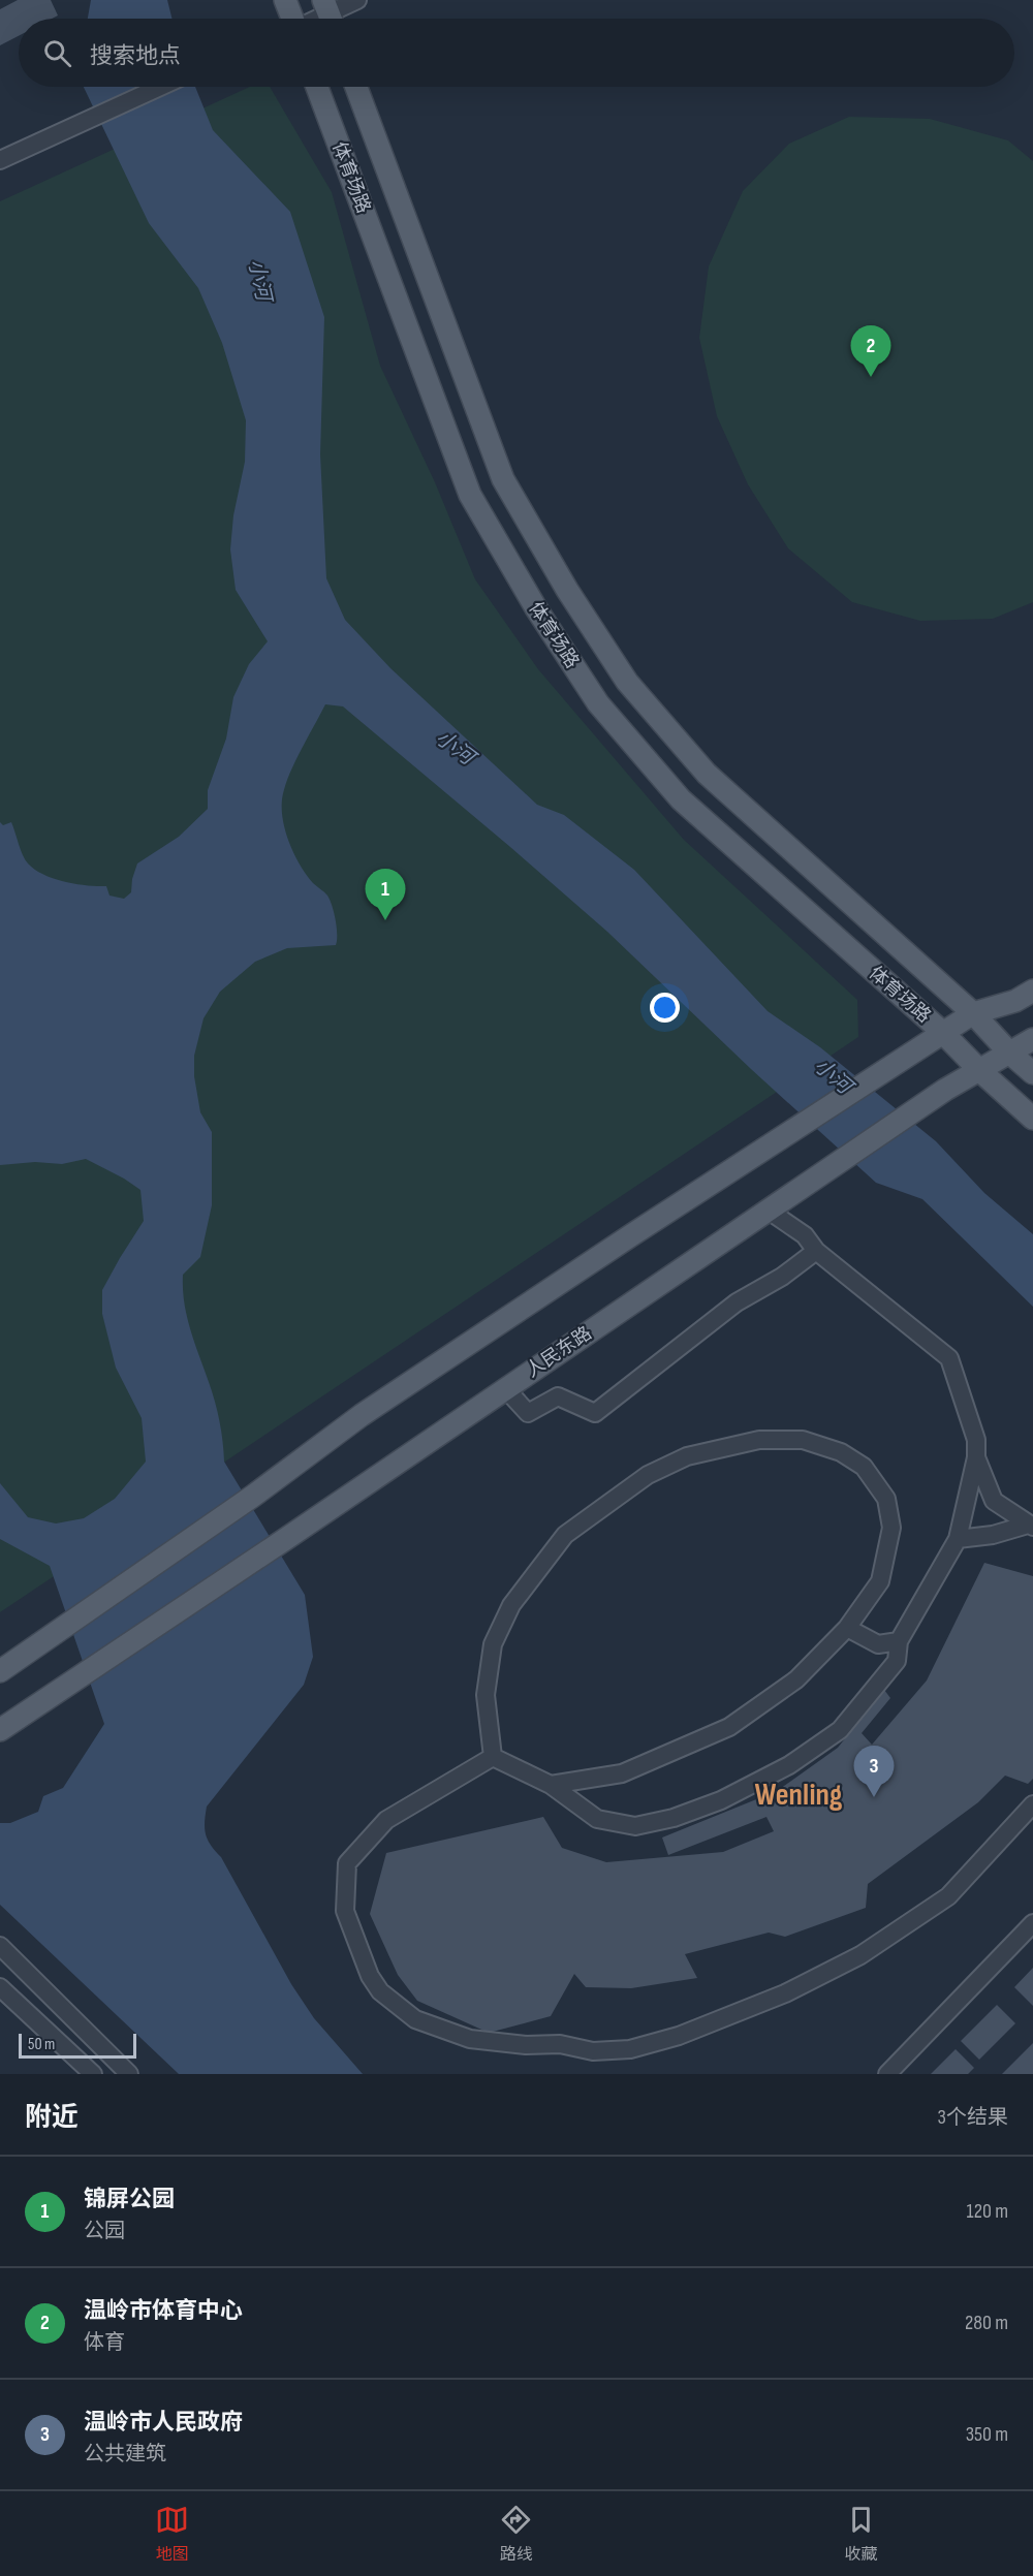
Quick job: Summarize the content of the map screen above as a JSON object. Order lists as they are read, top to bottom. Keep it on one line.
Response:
{"streets":{"main road":["体育场路","人民东路"]},"crossings":[["体育场路","人民东路"]],"districts":["Wenling"],"water":["小河"],"scale_bar":"50 m","page":{"search":"搜索地点","pins":["2","1","3"],"scale":"50 m","heading":["附近","3个结果"],"list":[{"mark":"1","name":"锦屏公园","note":"公园","value":"120 m"},{"mark":"2","name":"温岭市体育中心","note":"体育","value":"280 m"},{"mark":"3","name":"温岭市人民政府","note":"公共建筑","value":"350 m"}],"nav":["地图","路线","收藏"]}}
